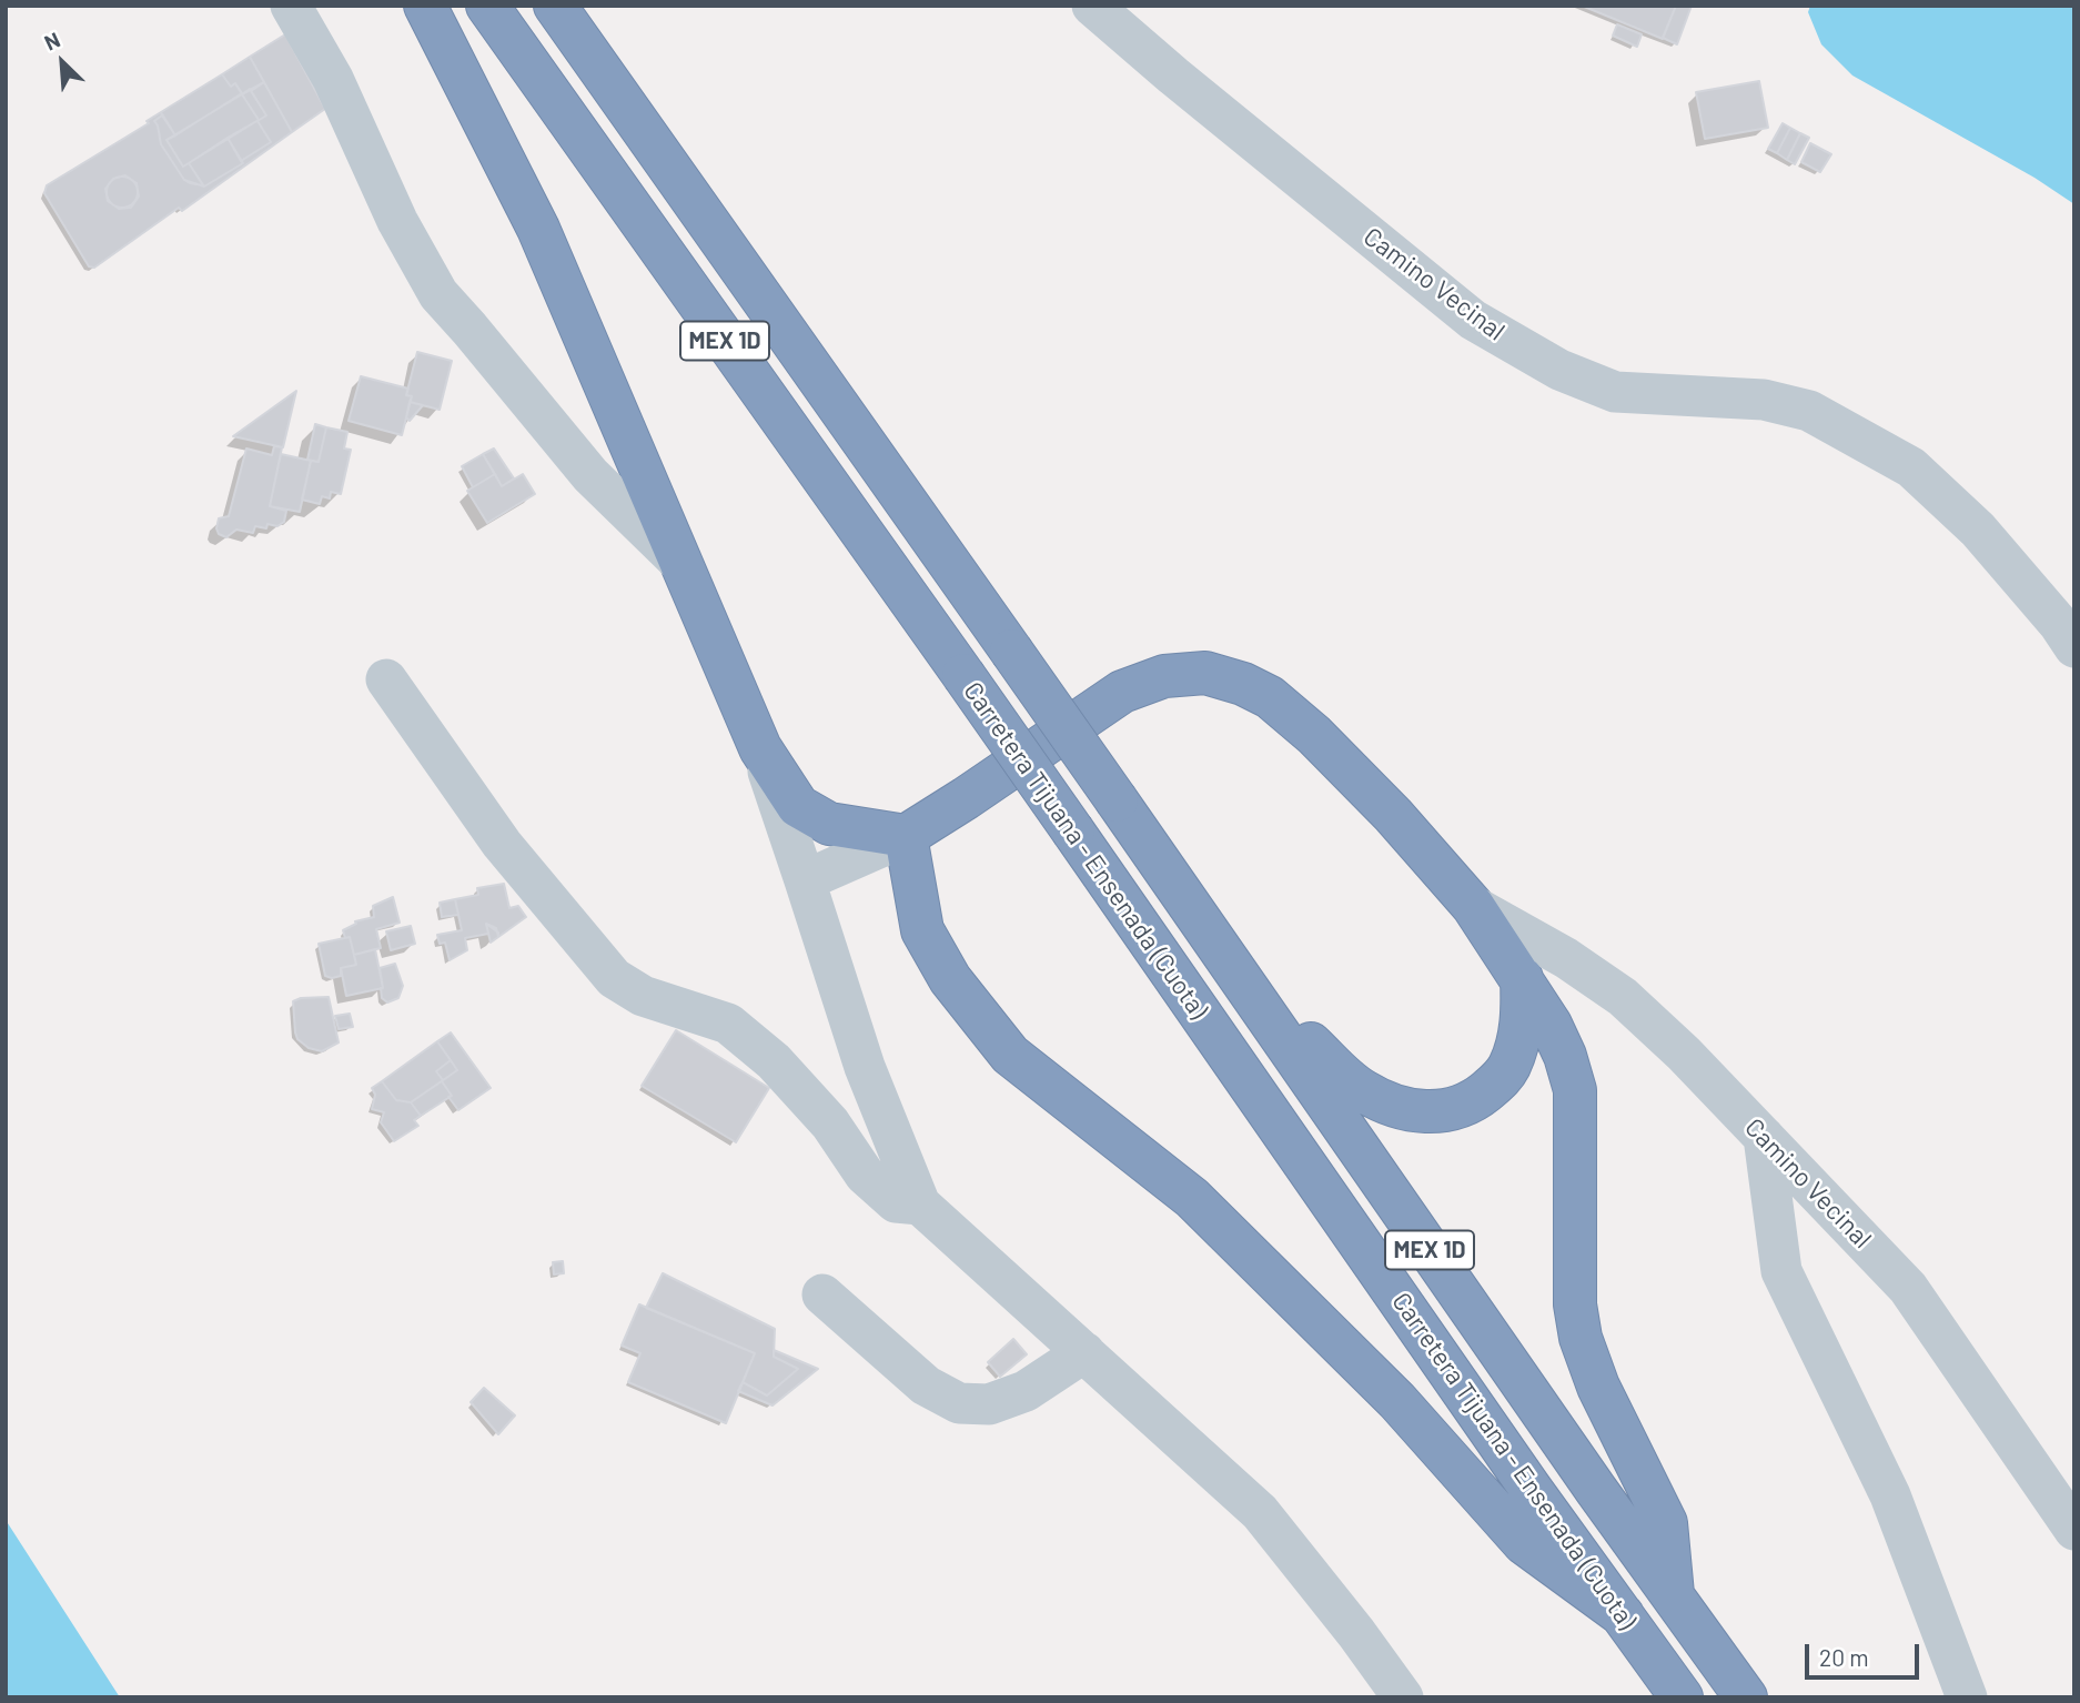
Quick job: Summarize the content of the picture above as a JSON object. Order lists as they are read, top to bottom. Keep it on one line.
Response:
{"streets":{"highway":["MEX 1D","Carretera Tijuana - Ensenada (Cuota)"],"street":["Camino Vecinal"]},"scale_bar":"20 m","north":"top left"}
